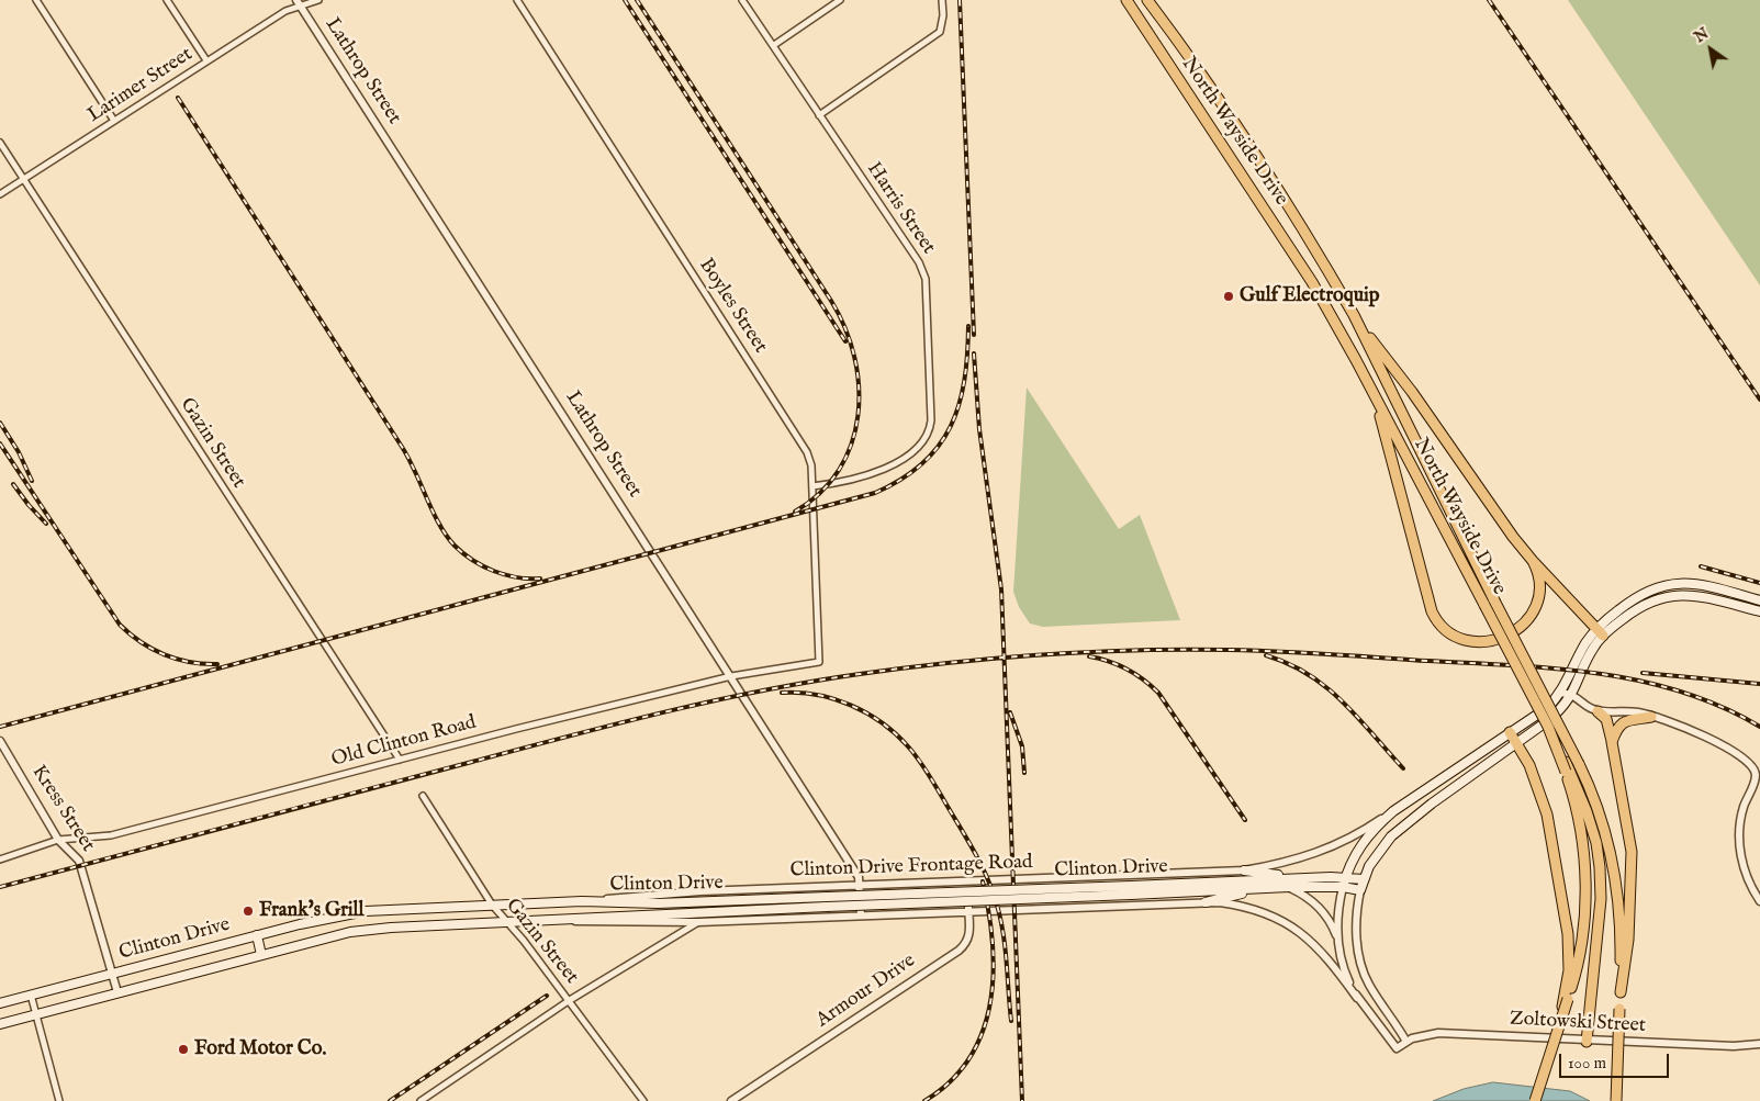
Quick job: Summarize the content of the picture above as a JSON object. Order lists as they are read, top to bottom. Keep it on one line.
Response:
{"streets":{"main road":["North Wayside Drive","Clinton Drive"],"street":["Lathrop Street","Larimer Street","Harris Street","Boyles Street","Gazin Street","Old Clinton Road","Kress Street","Clinton Drive Frontage Road","Armour Drive","Zoltowski Street"]},"crossings":[["Lathrop Street","Larimer Street"],["Lathrop Street","Old Clinton Road"],["Lathrop Street","Clinton Drive Frontage Road"],["Larimer Street","Gazin Street"],["Harris Street","Boyles Street"],["Boyles Street","Old Clinton Road"],["Gazin Street","Old Clinton Road"],["Gazin Street","Clinton Drive"],["Old Clinton Road","Kress Street"],["Kress Street","Clinton Drive"],["Clinton Drive Frontage Road","Clinton Drive"],["Clinton Drive Frontage Road","Armour Drive"]],"places":["Gulf Electroquip","Frank's Grill","Ford Motor Co."],"scale_bar":"100 m","north":"top left"}
